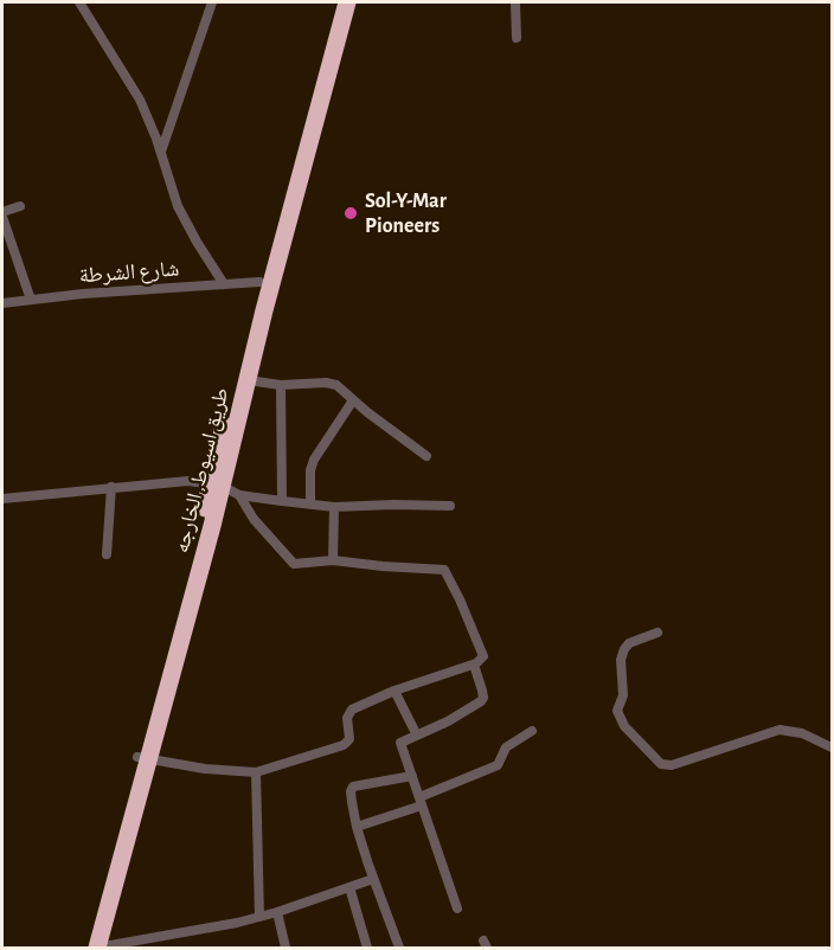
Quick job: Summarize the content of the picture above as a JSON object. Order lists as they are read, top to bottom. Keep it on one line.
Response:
{"streets":{"highway":["طريق اسيوط, الخارجه"],"street":["شارع الشرطة"]},"crossings":[["شارع الشرطة","طريق اسيوط, الخارجه"]],"places":["Sol-Y-Mar Pioneers"]}
